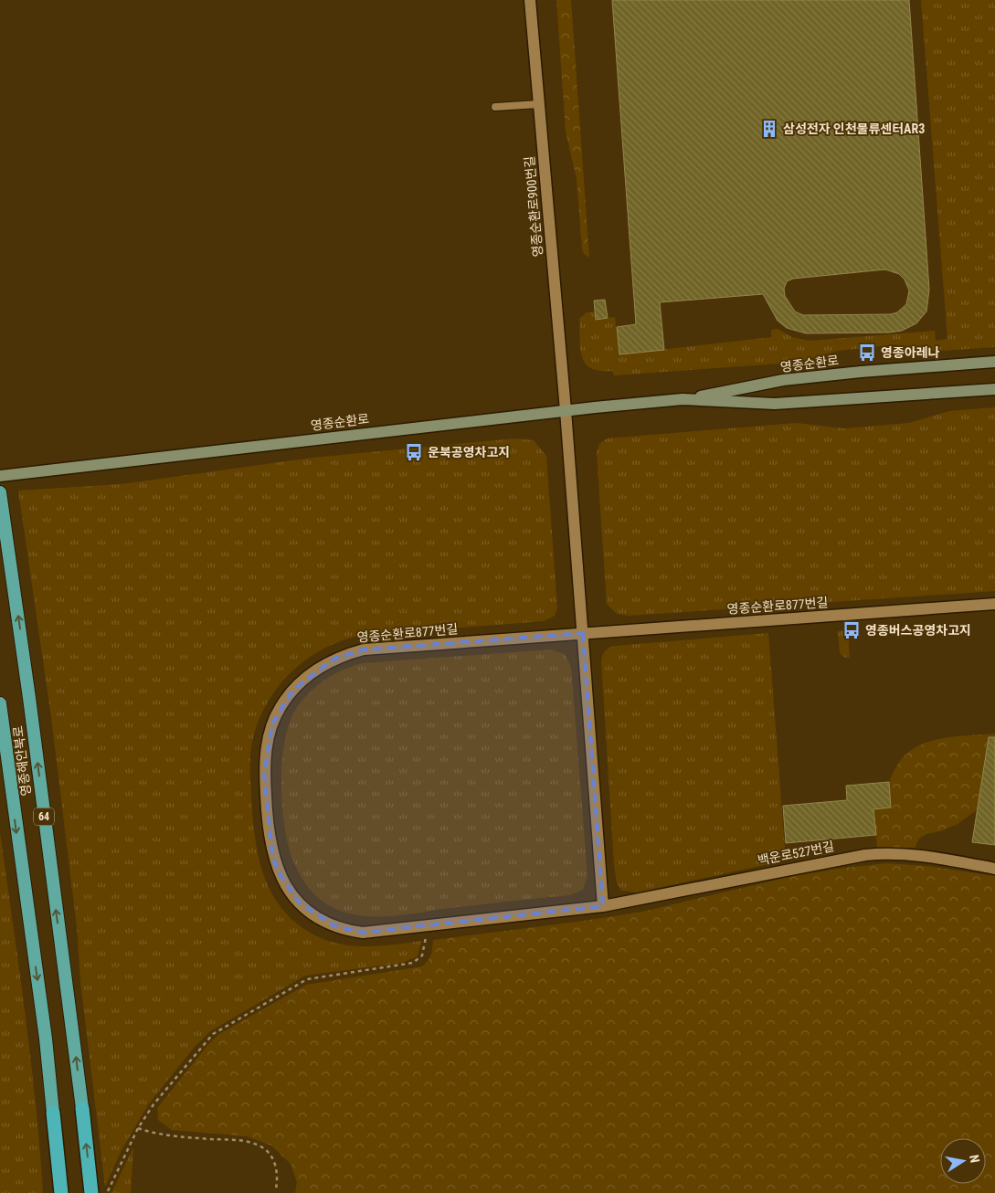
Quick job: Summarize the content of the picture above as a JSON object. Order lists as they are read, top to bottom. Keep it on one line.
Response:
{"streets":{"highway":["영종해안북로","64"],"main road":["영종순환로"],"street":["영종순환로900번길","영종순환로877번길","백운로527번길"]},"crossings":[["영종순환로900번길","영종순환로"],["영종순환로900번길","영종순환로877번길"],["영종순환로900번길","백운로527번길"],["영종순환로877번길","백운로527번길"]],"places":{"building":["삼성전자 인천물류센터AR3"],"bus stop":["영종아레나","운북공영차고지","영종버스공영차고지"]},"north":"right"}
